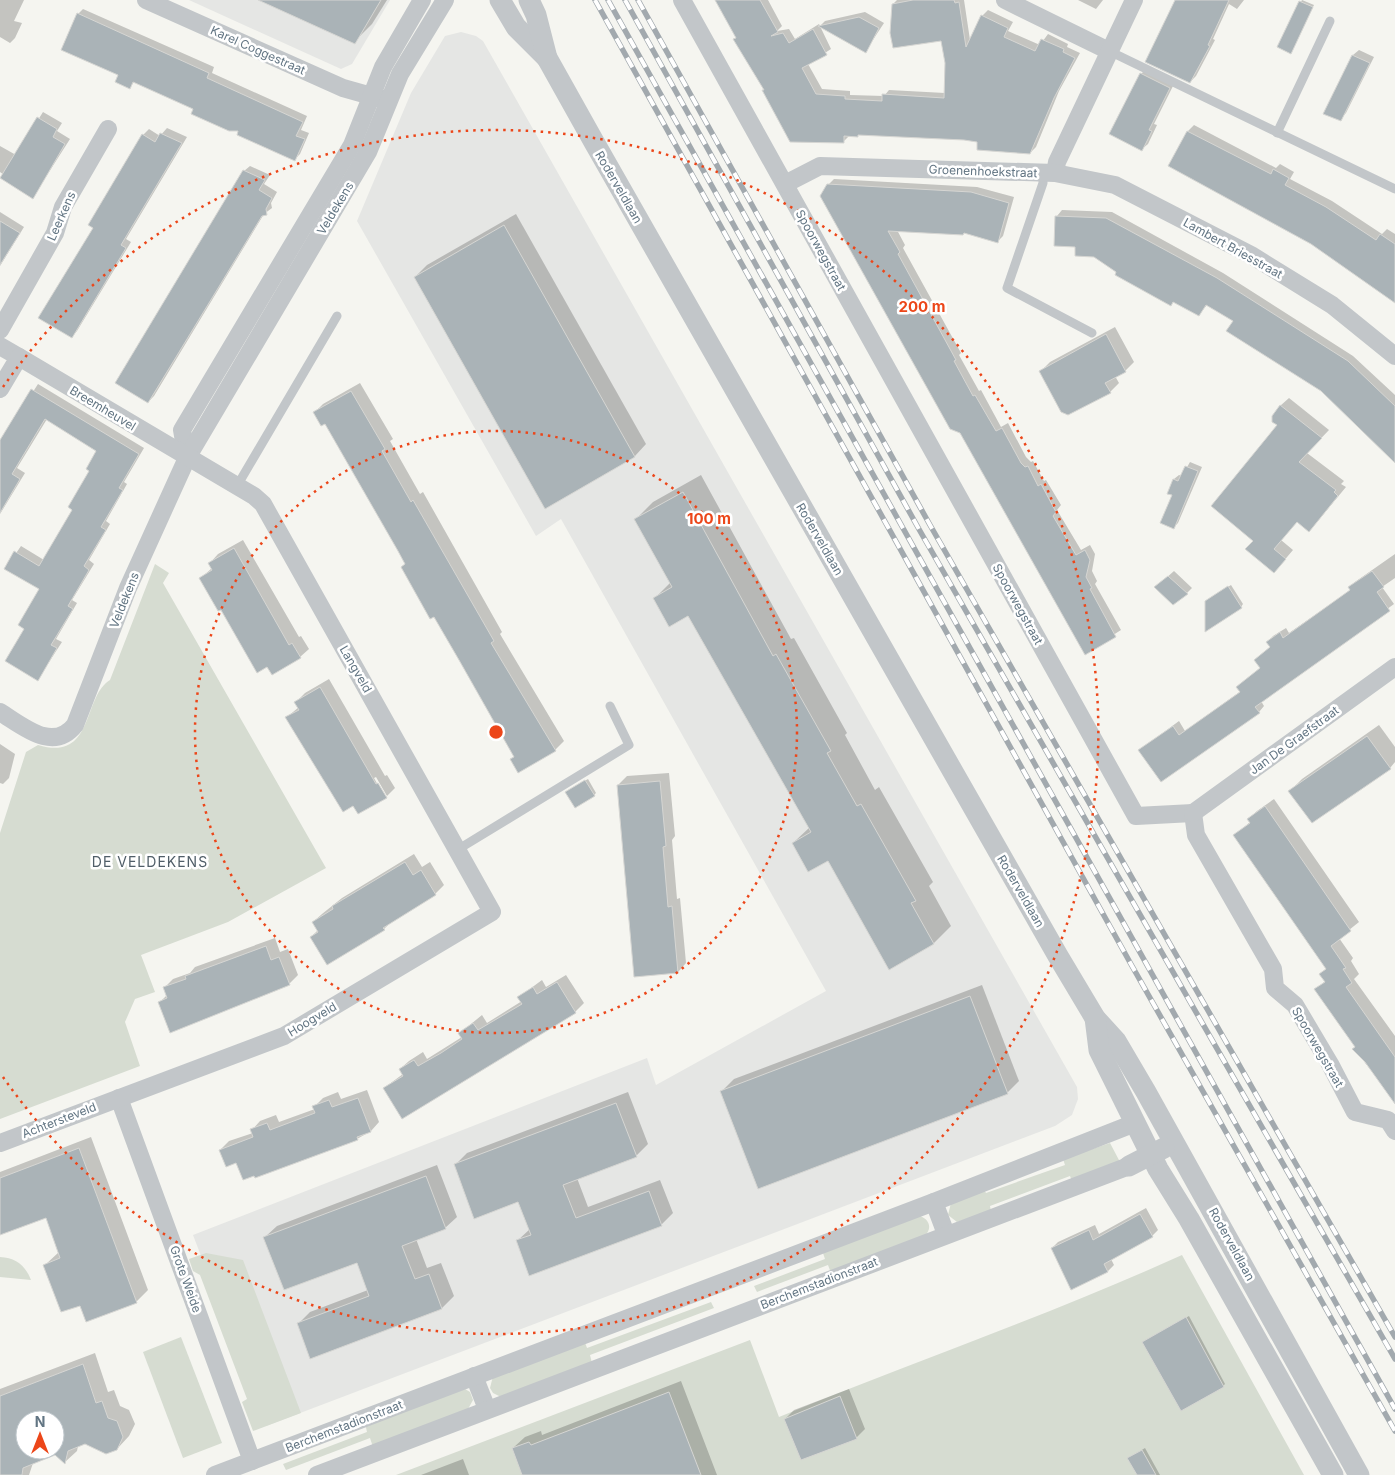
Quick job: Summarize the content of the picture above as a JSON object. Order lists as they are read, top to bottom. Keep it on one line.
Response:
{"streets":{"street":["Karel Coggestraat","Groenenhoekstraat","Roderveldlaan","Veldekens","Leerkens","Lambert Briesstraat","Spoorwegstraat","Breemheuvel","Langveld","Jan De Graefstraat","Hoogveld","Achtersteveld","Grote Weide","Berchemstadionstraat"]},"crossings":[["Karel Coggestraat","Veldekens"],["Groenenhoekstraat","Lambert Briesstraat"],["Groenenhoekstraat","Spoorwegstraat"],["Roderveldlaan","Berchemstadionstraat"],["Veldekens","Breemheuvel"],["Veldekens","Langveld"],["Spoorwegstraat","Jan De Graefstraat"],["Breemheuvel","Langveld"],["Langveld","Hoogveld"],["Hoogveld","Achtersteveld"],["Hoogveld","Grote Weide"],["Achtersteveld","Grote Weide"],["Grote Weide","Berchemstadionstraat"]],"districts":["DE VELDEKENS"],"north":"top","rings":["200 m","100 m"]}
